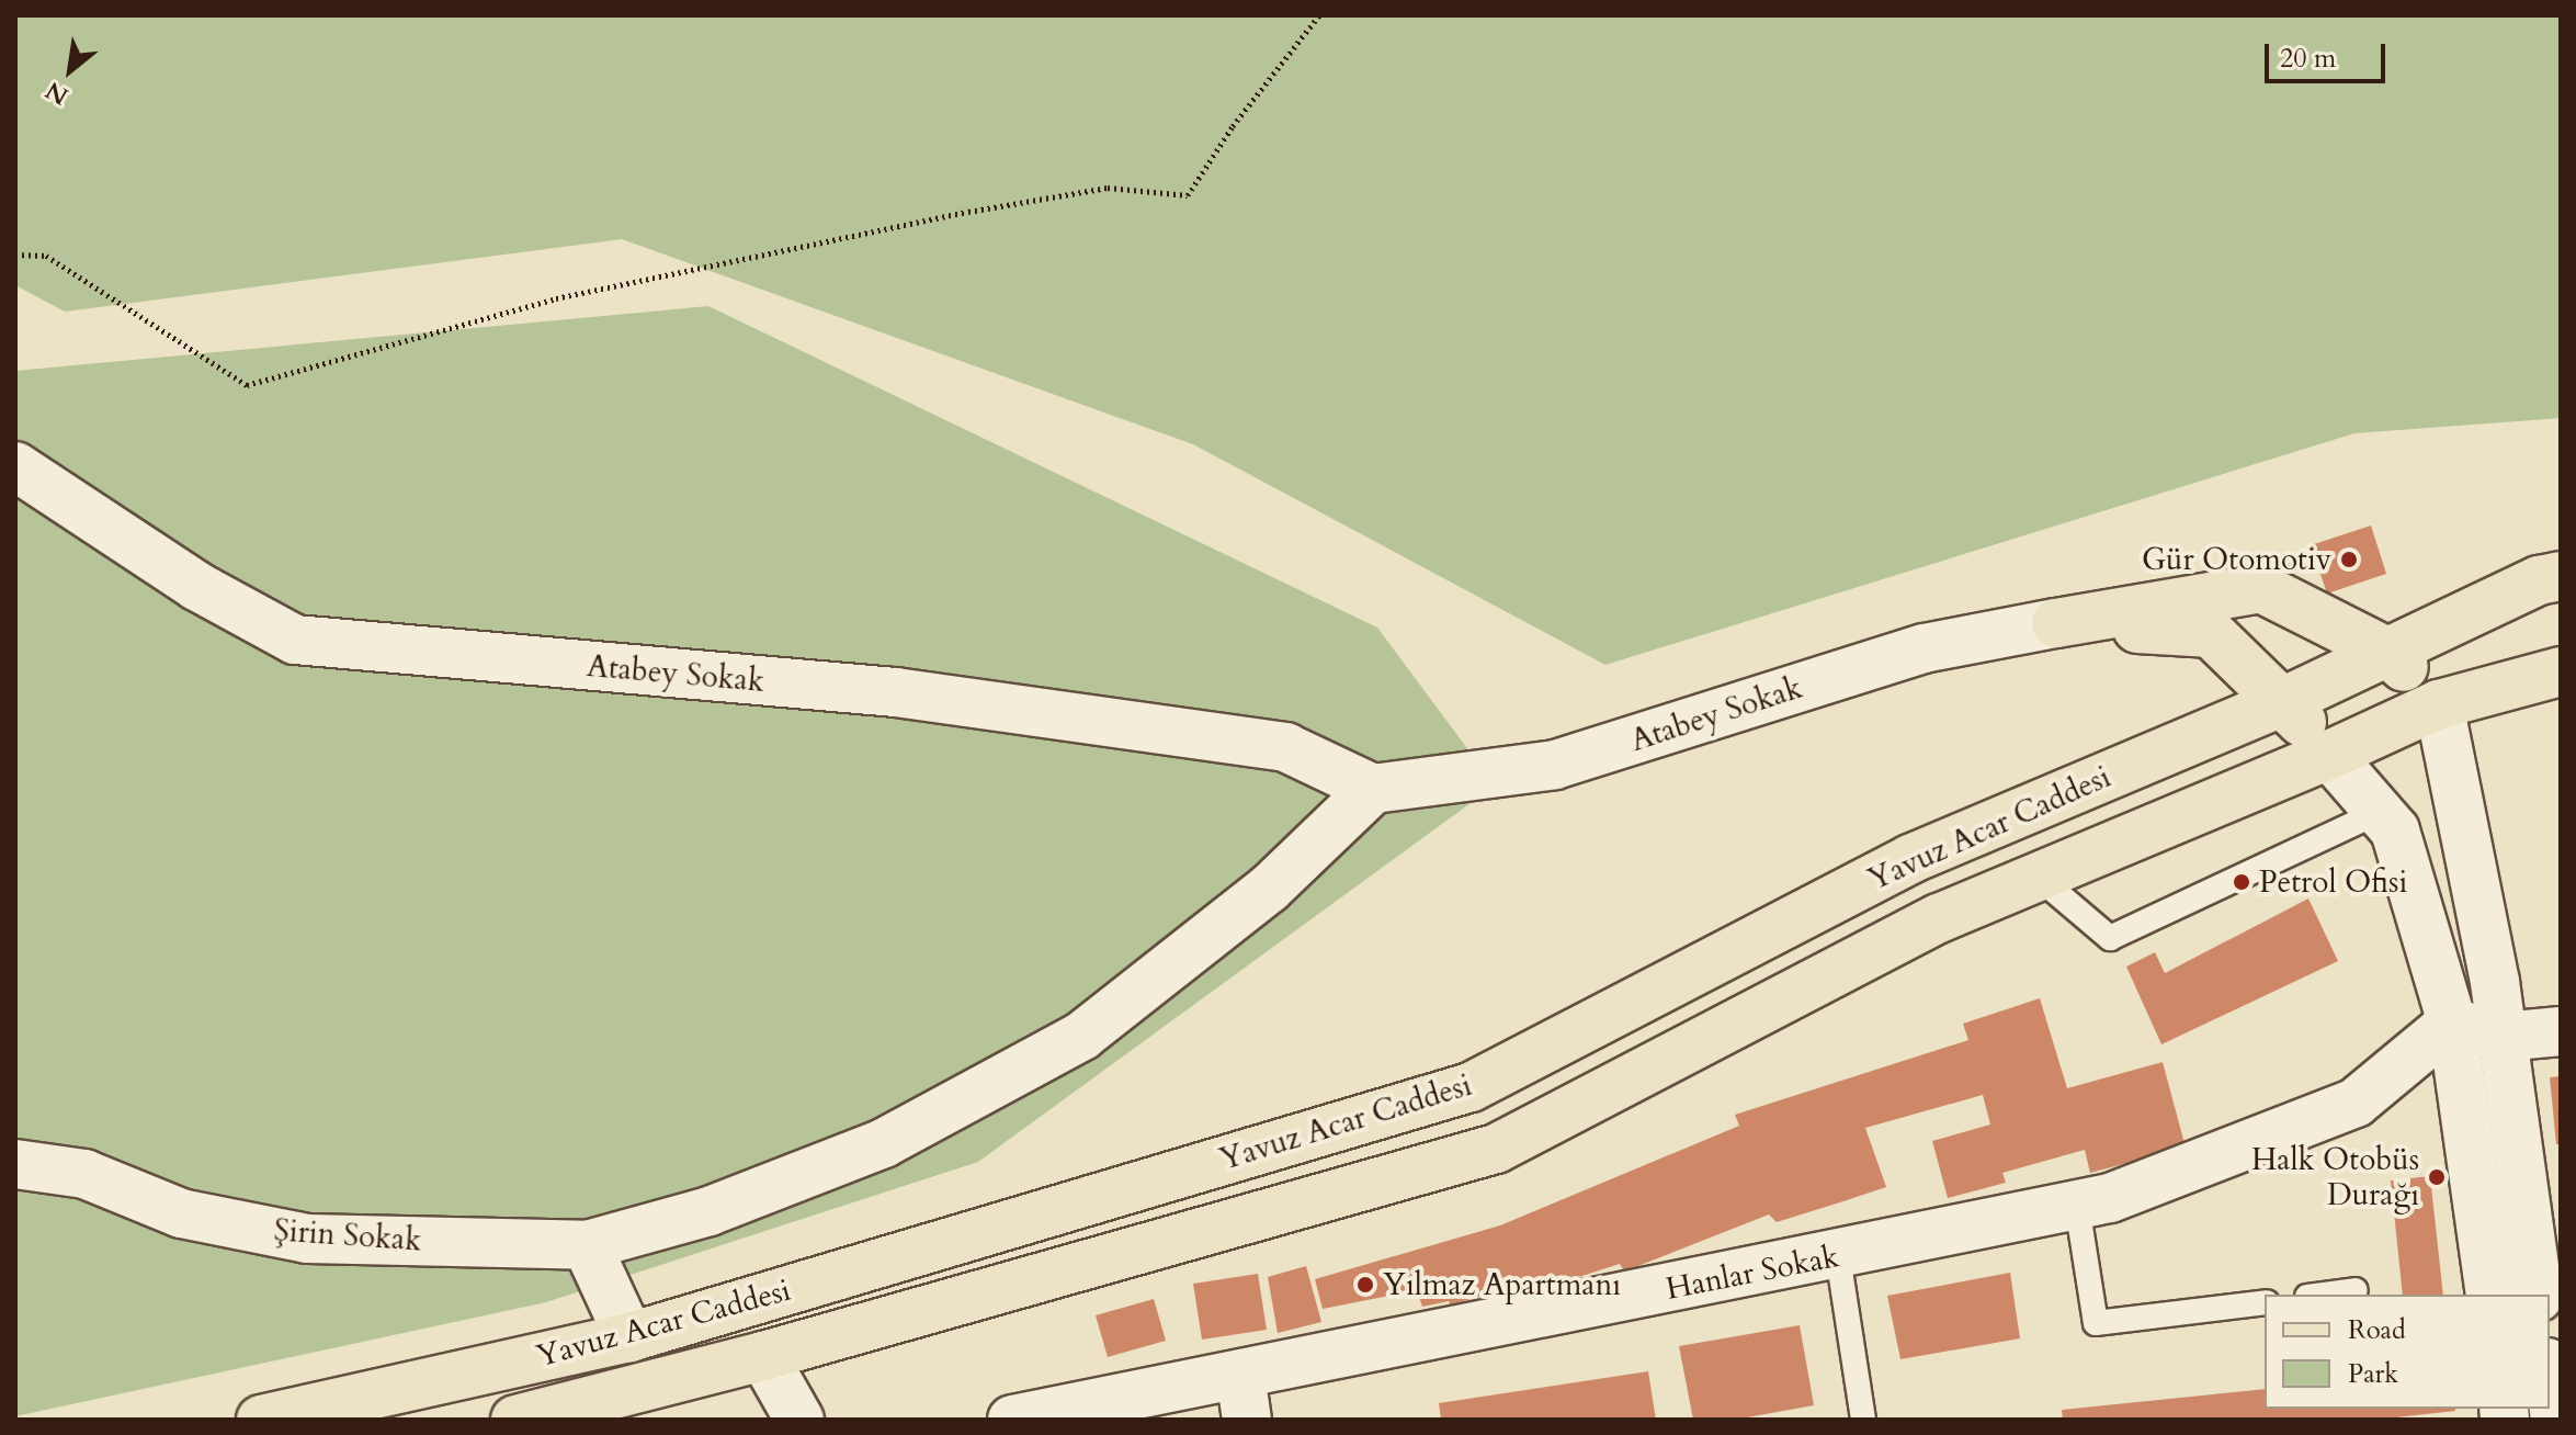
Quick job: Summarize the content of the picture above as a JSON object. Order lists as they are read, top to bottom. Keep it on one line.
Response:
{"streets":{"main road":["Yavuz Acar Caddesi"],"street":["Atabey Sokak","Şirin Sokak","Hanlar Sokak"]},"places":["Gür Otomotiv","Petrol Ofisi","Halk Otobüs Durağı","Yılmaz Apartmanı"],"legend":["Road","Park"],"scale_bar":"20 m","north":"bottom left"}
